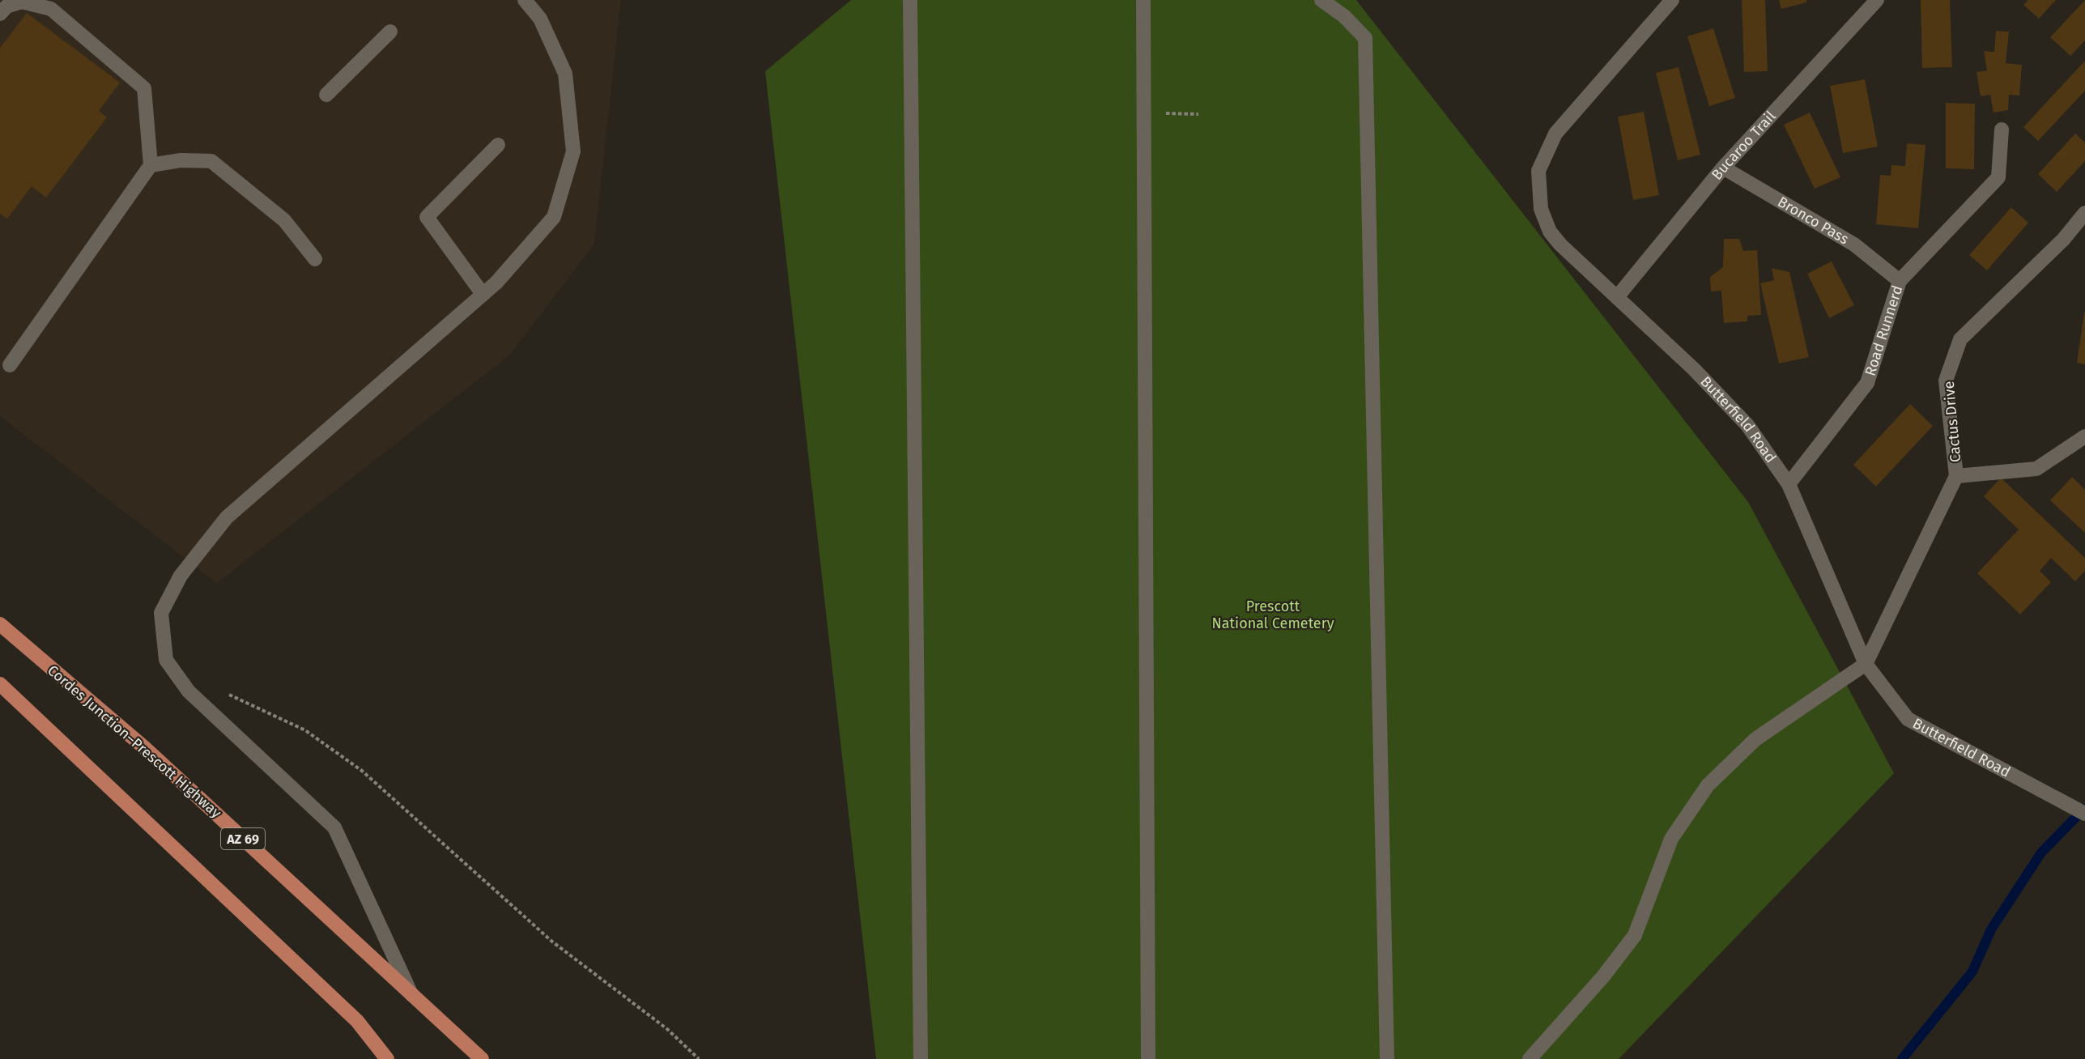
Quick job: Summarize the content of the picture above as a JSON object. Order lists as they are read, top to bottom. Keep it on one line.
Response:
{"streets":{"main road":["Cordes Junction–Prescott Highway","AZ 69"],"street":["Bucaroo Trail","Bronco Pass","Road Runnerd","Butterfield Road","Cactus Drive"]},"crossings":[["Bucaroo Trail","Bronco Pass"],["Bucaroo Trail","Butterfield Road"],["Bronco Pass","Road Runnerd"],["Road Runnerd","Butterfield Road"],["Butterfield Road","Cactus Drive"]],"parks":["Prescott National Cemetery"]}
